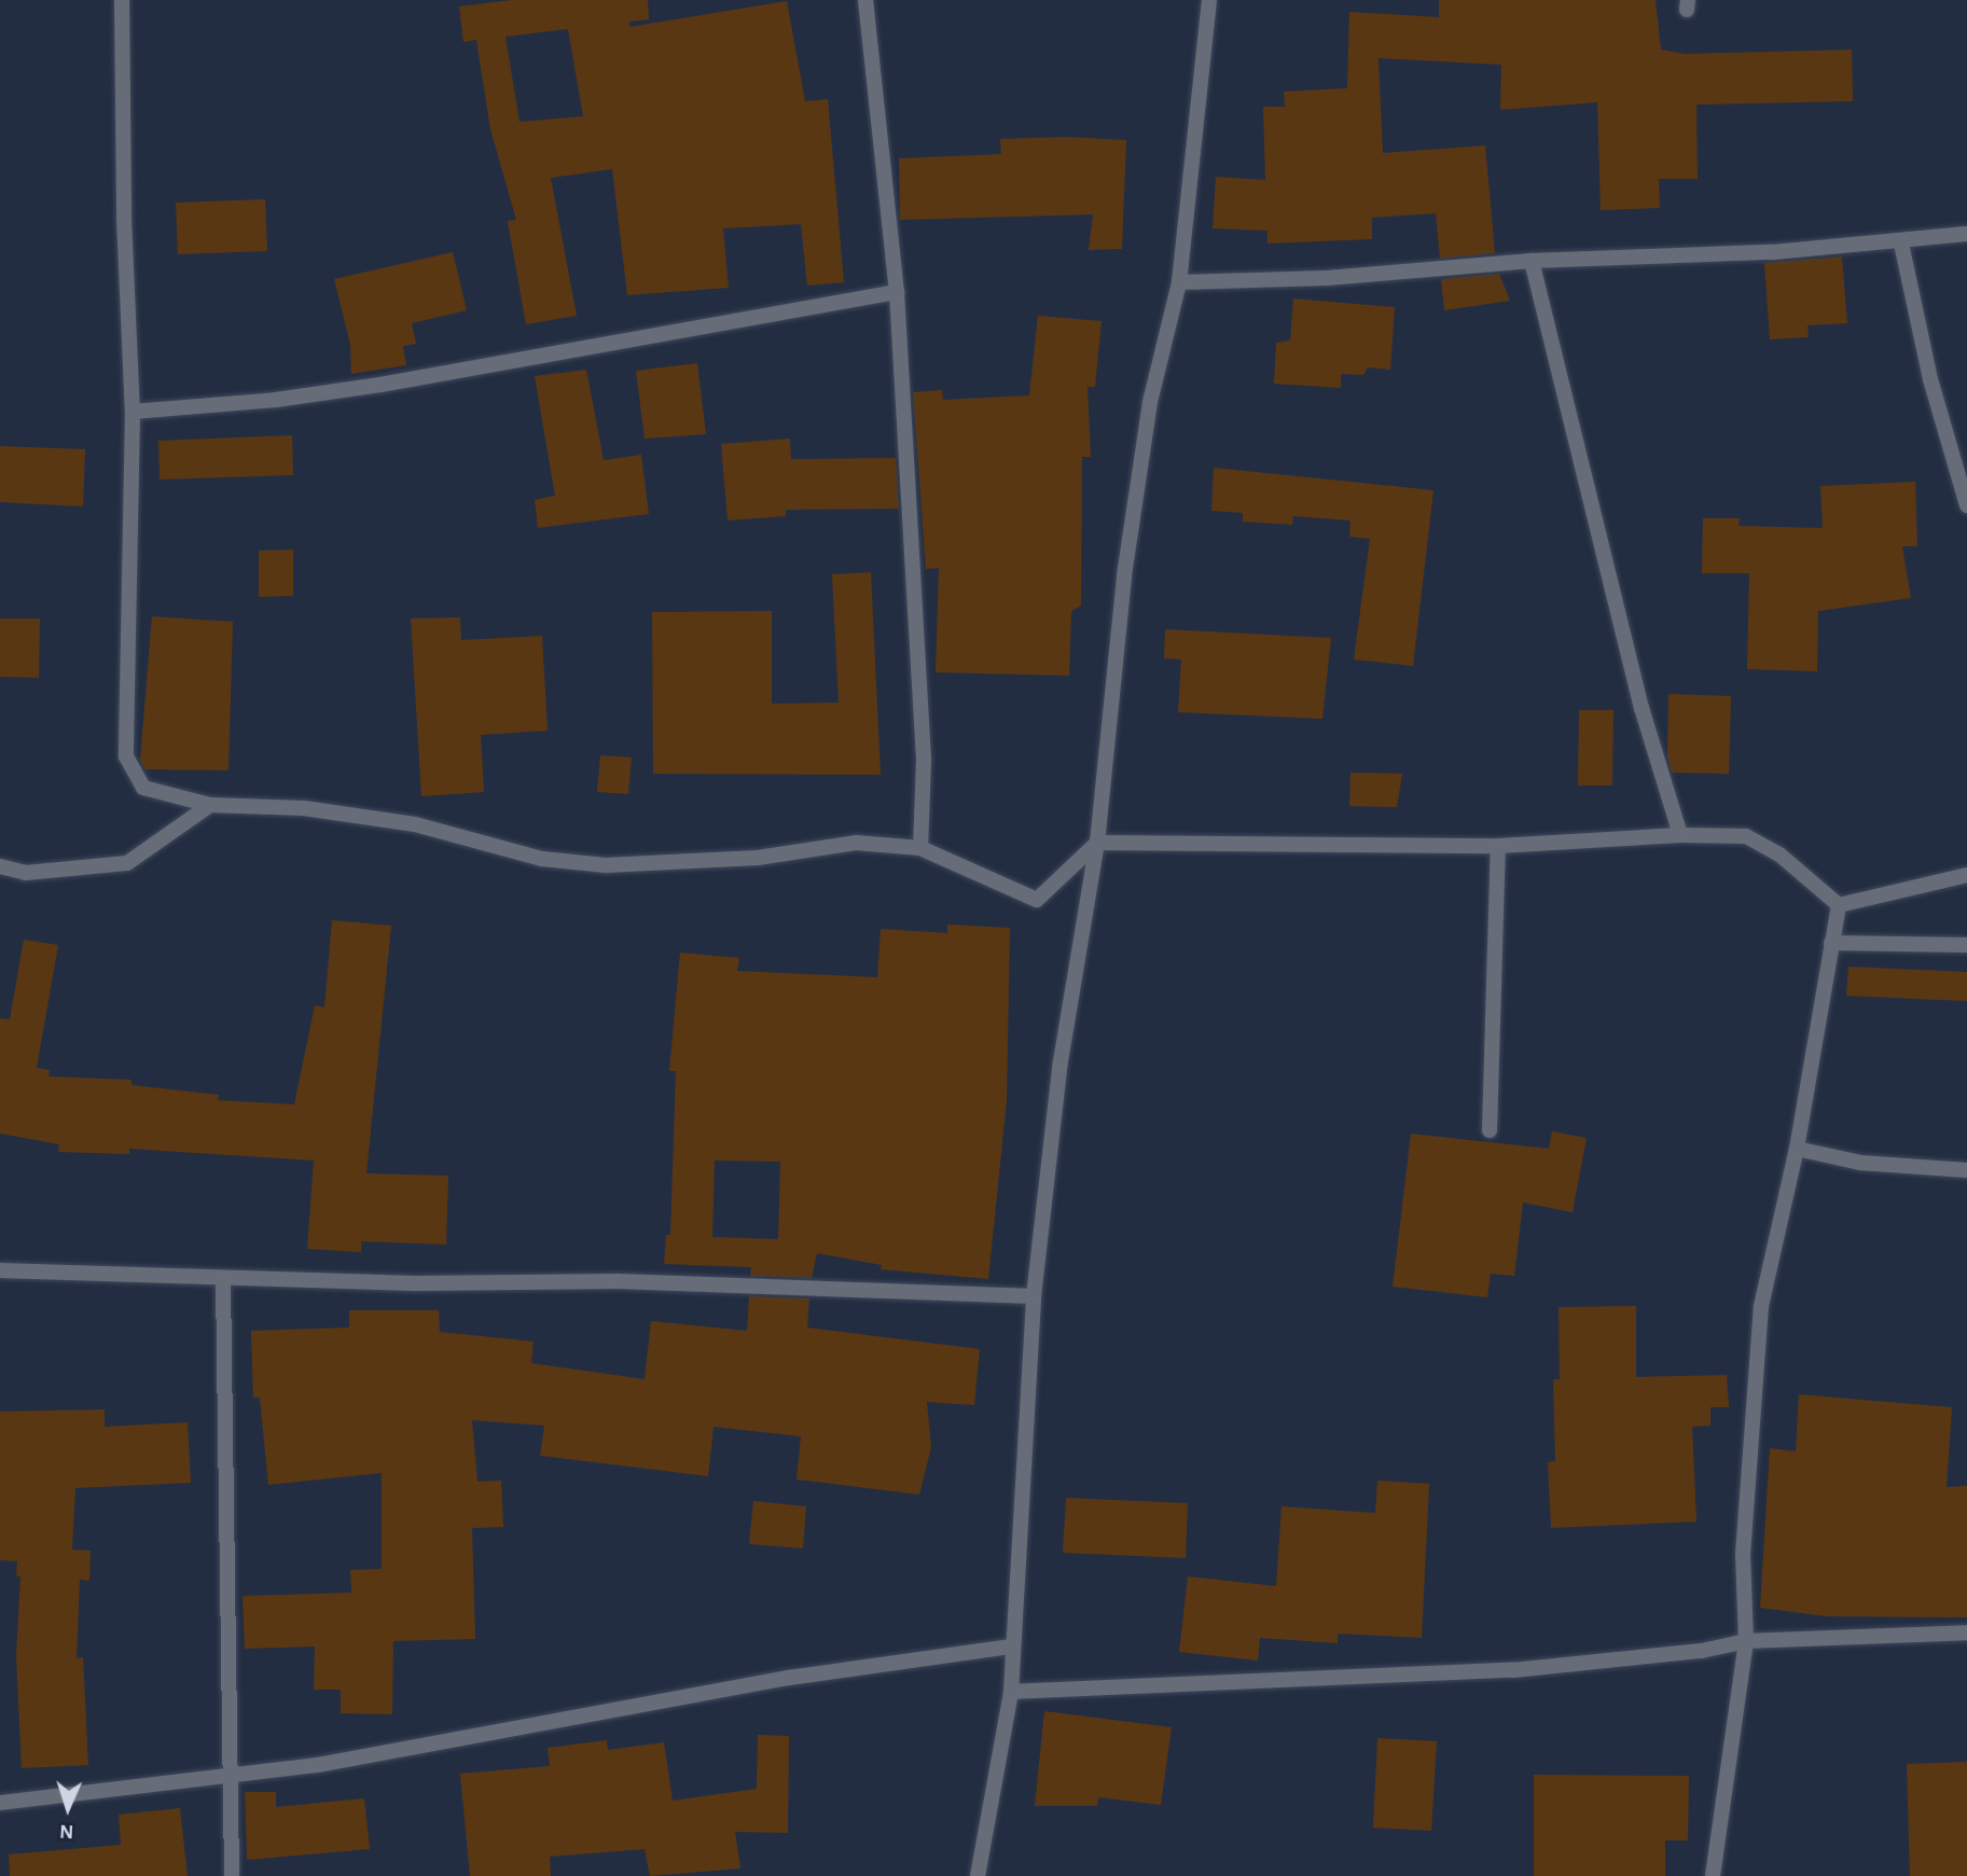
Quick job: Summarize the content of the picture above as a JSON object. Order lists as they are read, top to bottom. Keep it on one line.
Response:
{"north":"bottom"}
